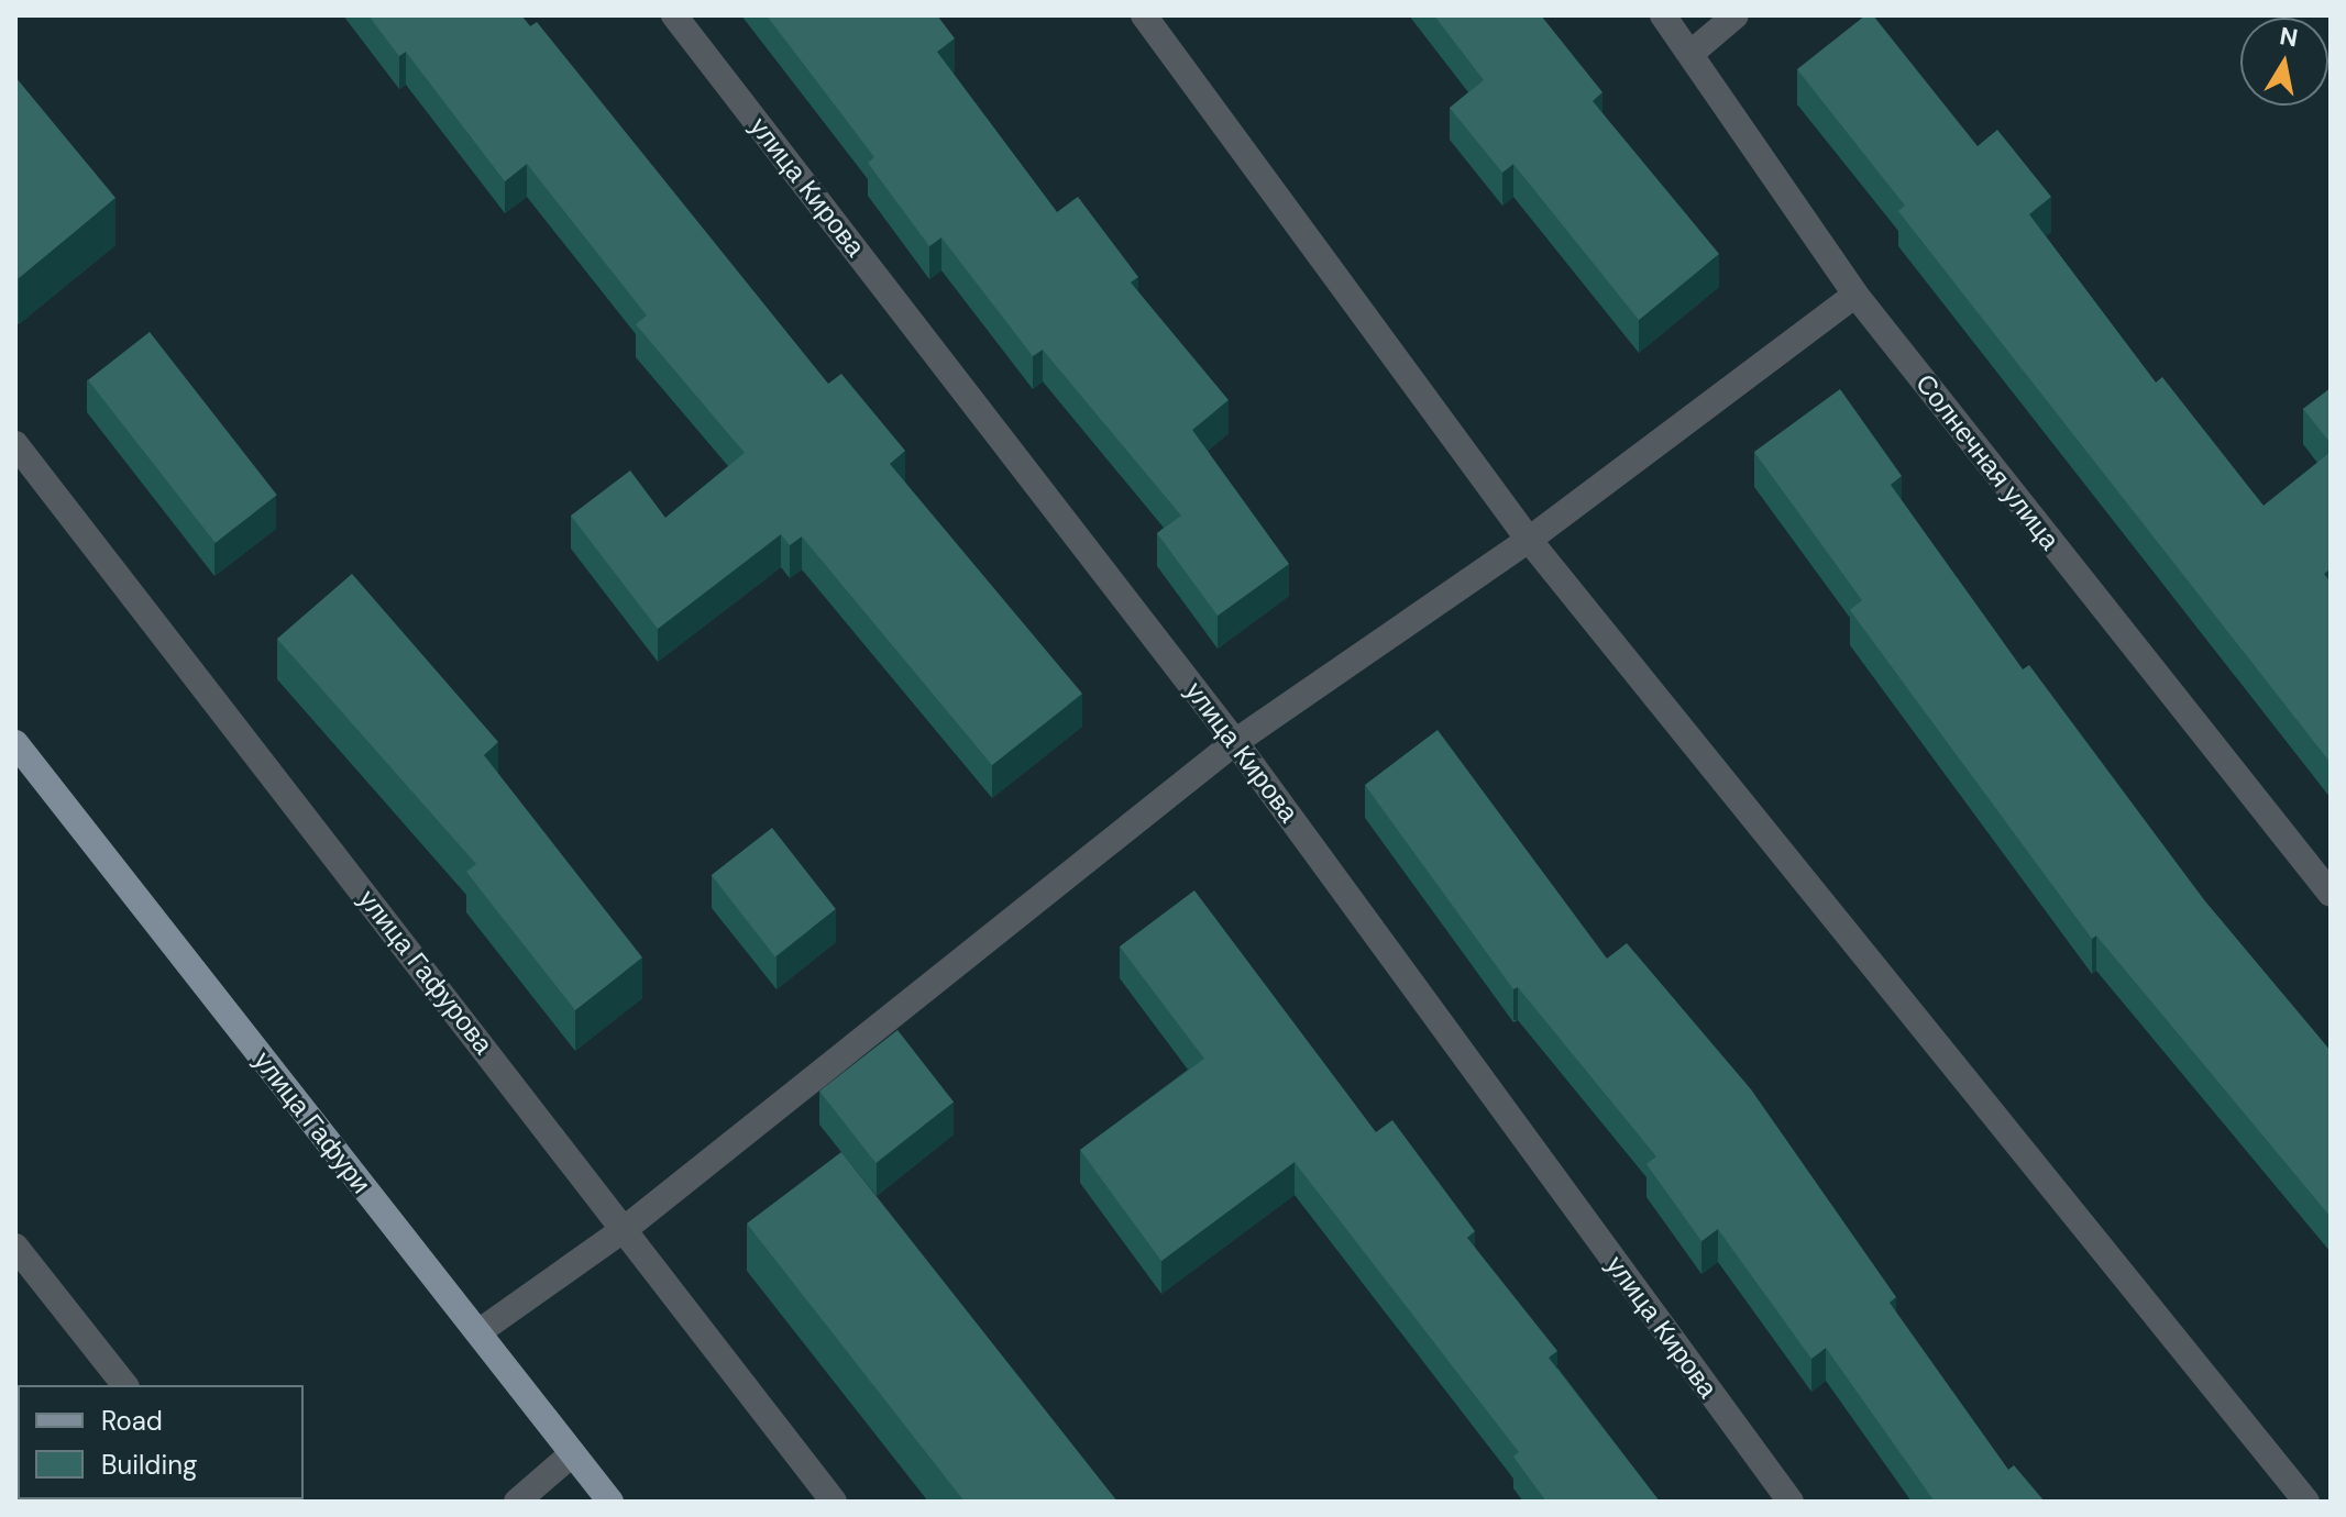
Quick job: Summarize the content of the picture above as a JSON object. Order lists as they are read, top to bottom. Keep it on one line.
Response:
{"streets":{"main road":["улица Гафури"],"street":["улица Кирова","Солнечная улица","улица Гафурова"]},"legend":["Road","Building"],"north":"top"}
